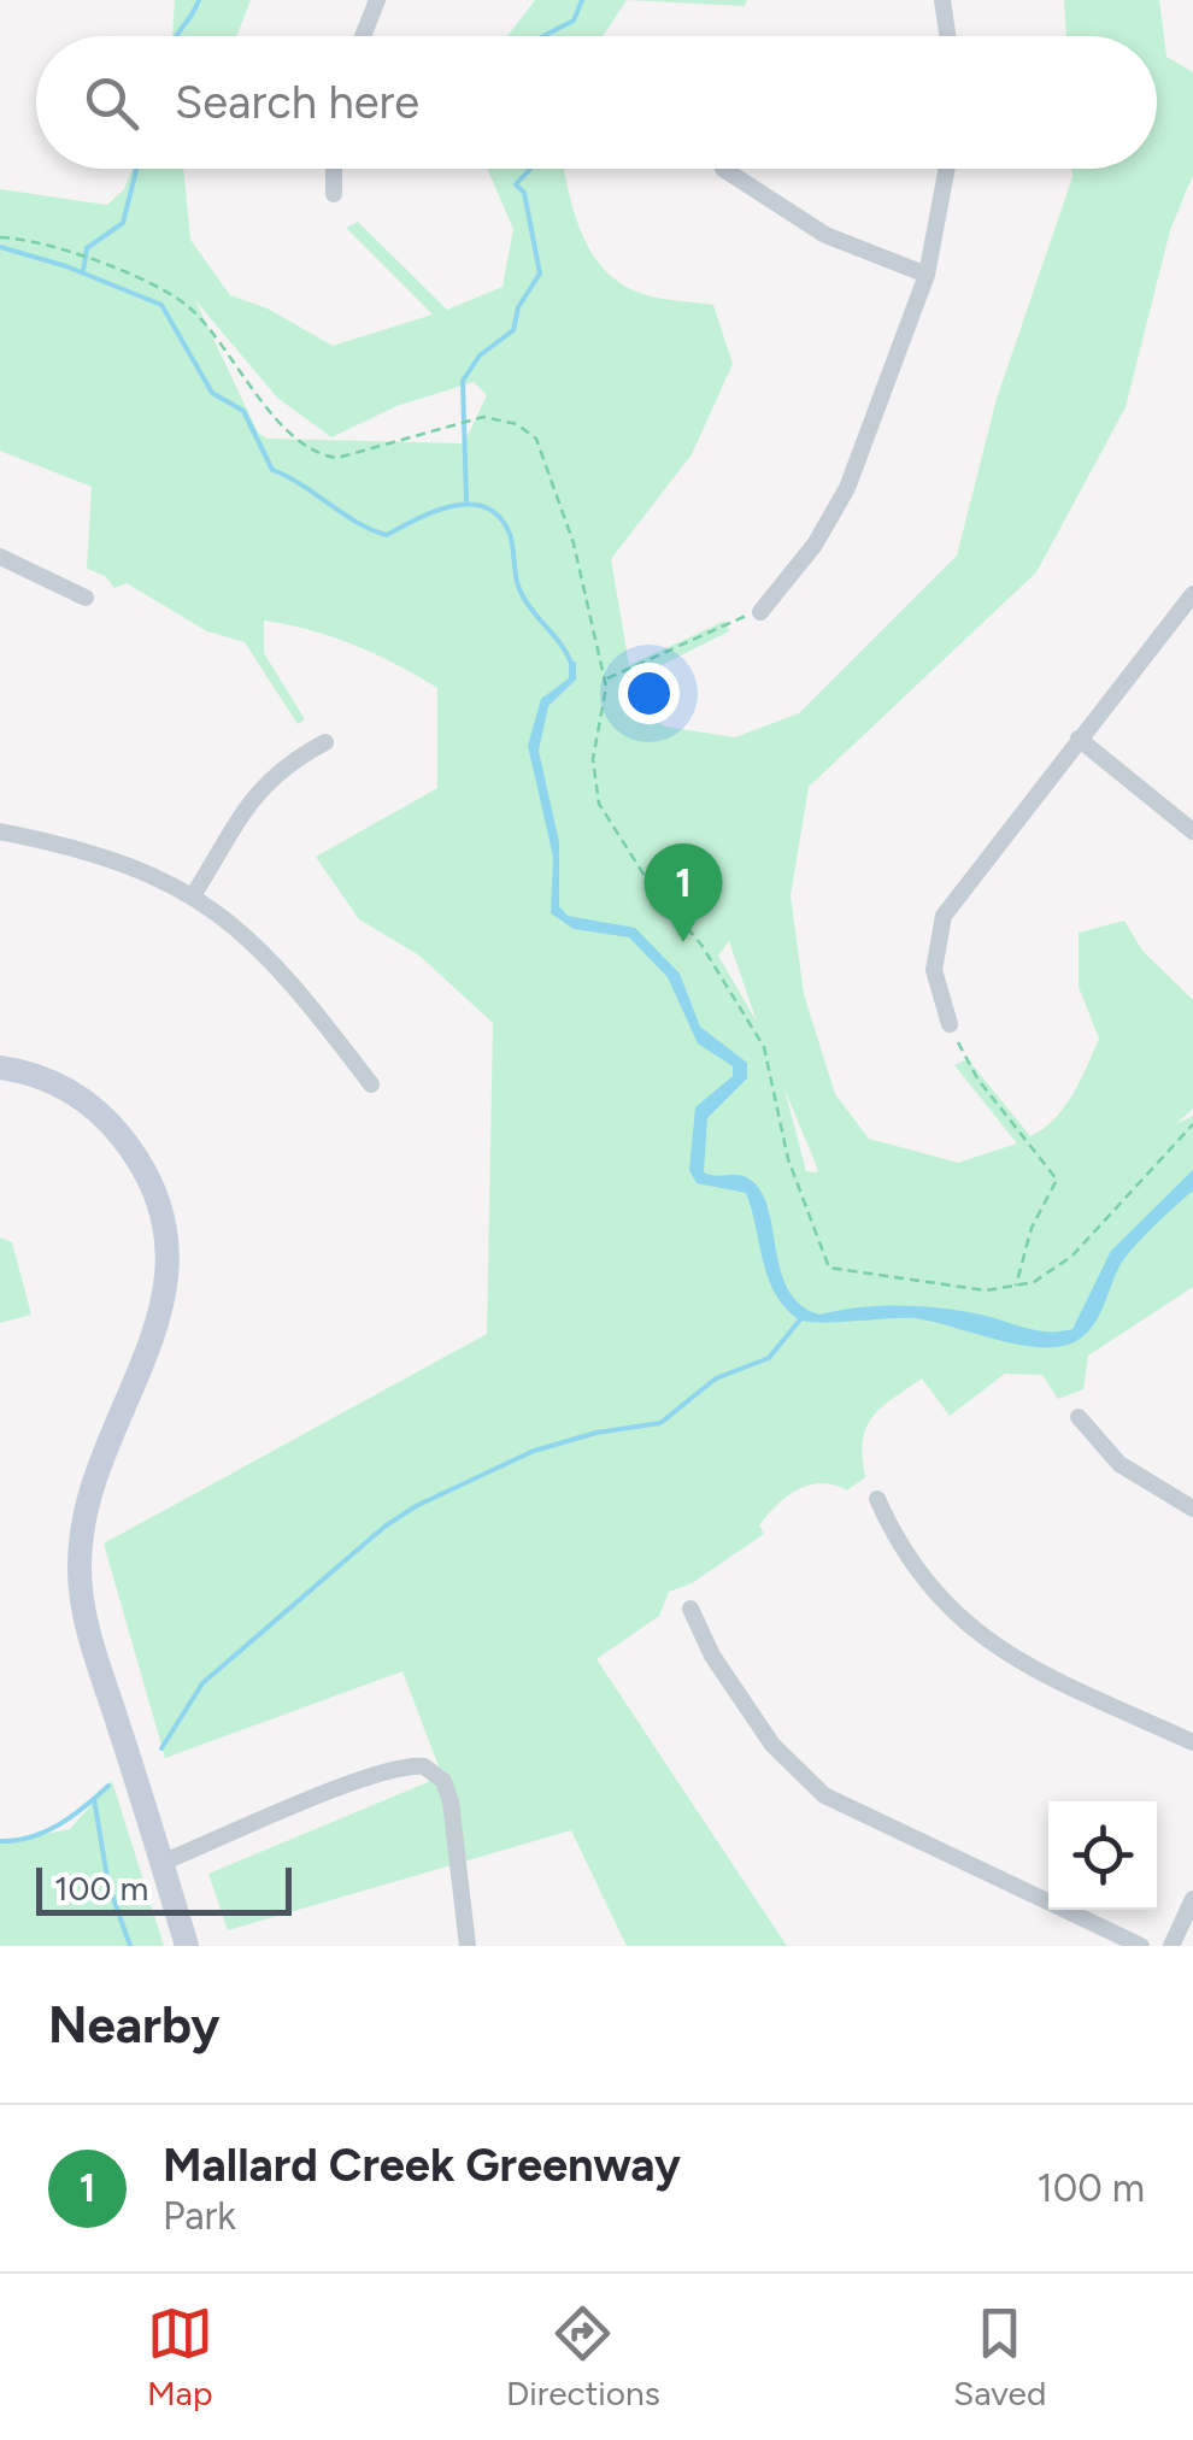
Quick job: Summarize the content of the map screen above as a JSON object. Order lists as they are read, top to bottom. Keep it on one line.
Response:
{"scale_bar":"100 m","page":{"search":"Search here","pins":"1","scale":"100 m","heading":"Nearby","list":[{"mark":"1","name":"Mallard Creek Greenway","note":"Park","value":"100 m"}],"nav":["Map","Directions","Saved"]}}
